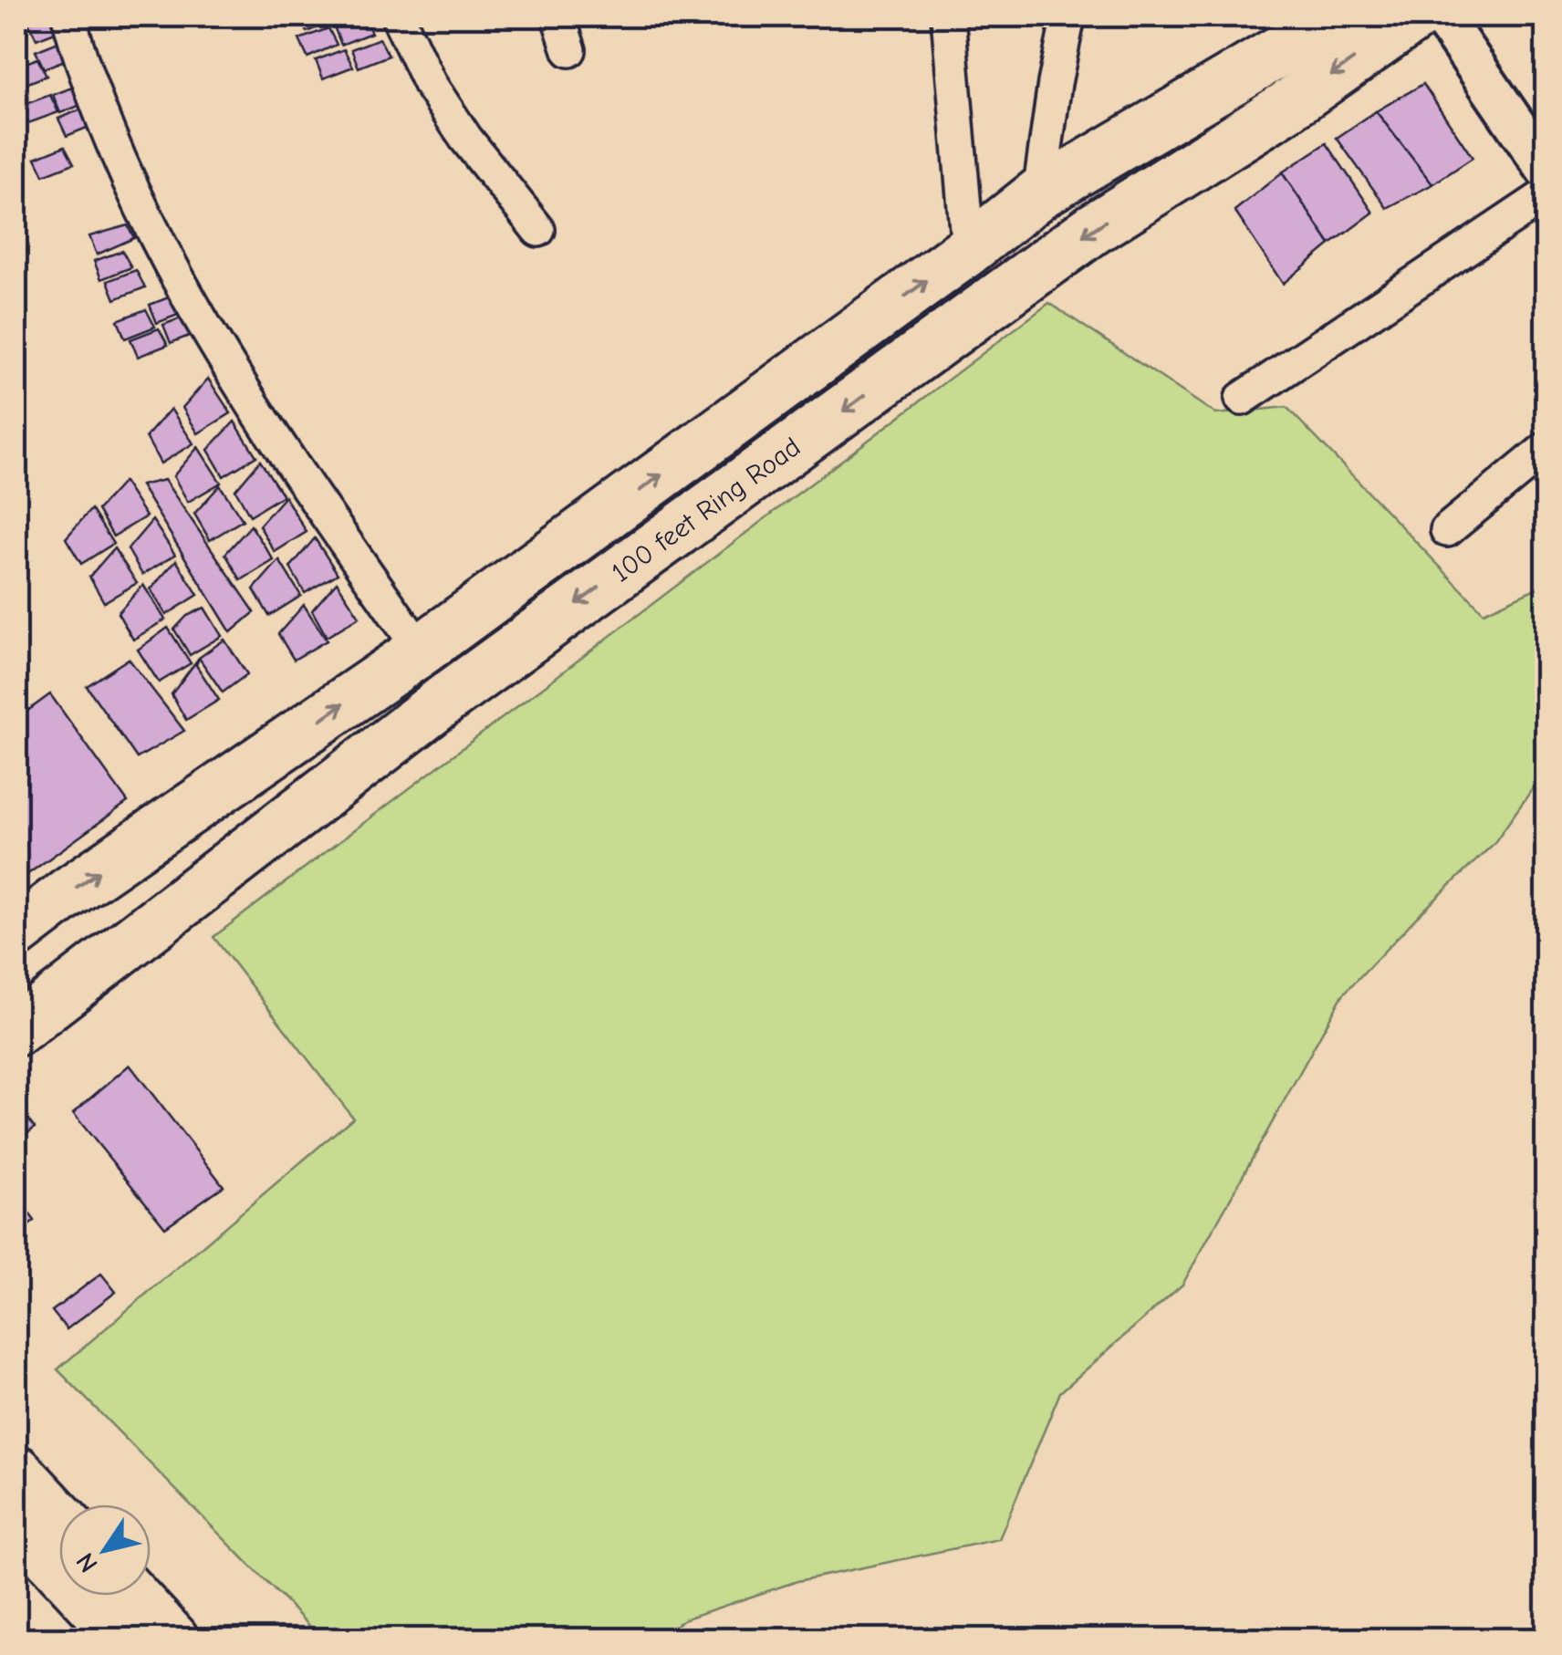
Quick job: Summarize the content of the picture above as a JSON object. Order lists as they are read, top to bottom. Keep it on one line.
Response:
{"streets":{"main road":["100 feet Ring Road"]},"north":"bottom left"}
